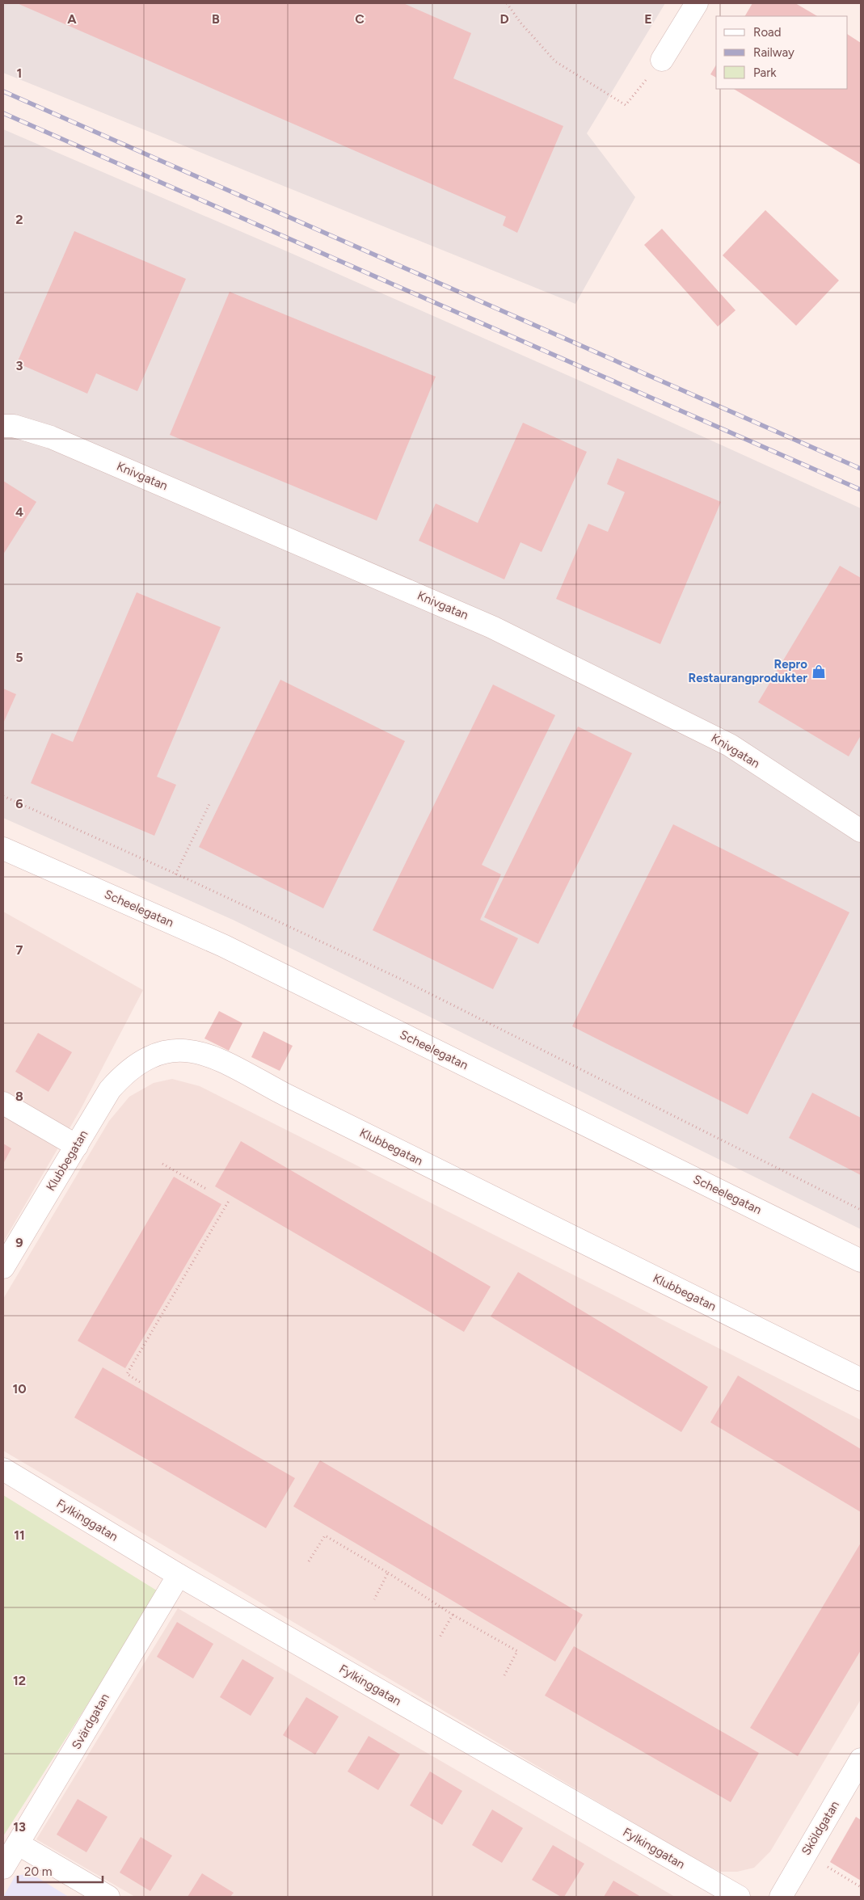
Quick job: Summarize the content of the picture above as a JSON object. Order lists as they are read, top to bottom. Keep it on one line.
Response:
{"streets":{"street":["Knivgatan","Scheelegatan","Klubbegatan","Fylkinggatan","Svärdgatan","Sköldgatan"]},"crossings":[["Fylkinggatan","Svärdgatan"]],"places":{"shop":["Repro Restaurangprodukter"]},"legend":["Road","Railway","Park"],"scale_bar":"20 m","grid":{"columns":["A","B","C","D","E"],"rows":["1","2","3","4","5","6","7","8","9","10","11","12","13"]}}
